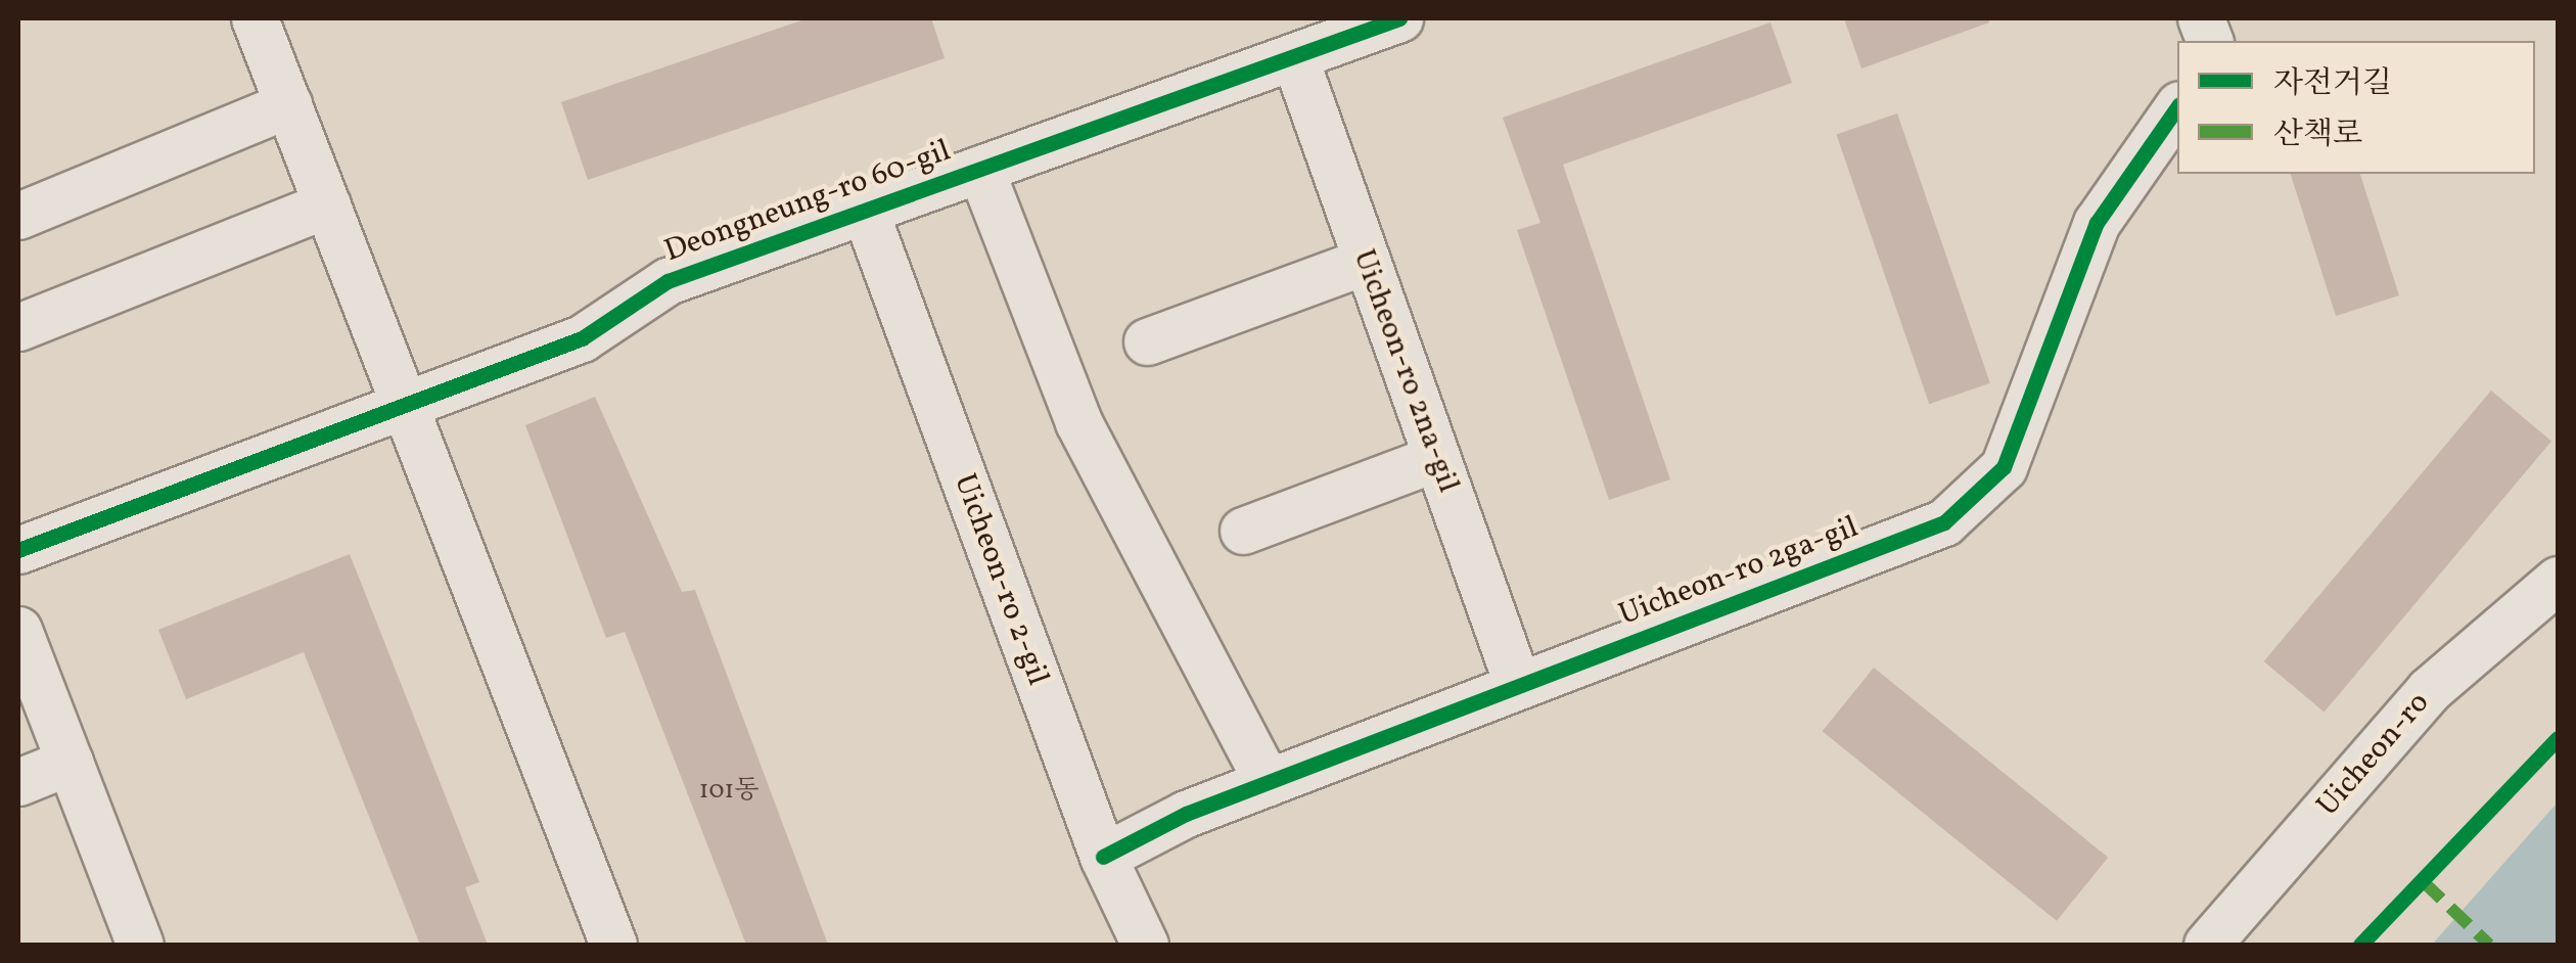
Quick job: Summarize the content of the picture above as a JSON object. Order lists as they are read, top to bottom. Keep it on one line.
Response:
{"streets":{"street":["Deongneung-ro 60-gil","Uicheon-ro 2na-gil","Uicheon-ro 2ga-gil","Uicheon-ro 2-gil","Uicheon-ro"]},"crossings":[["Deongneung-ro 60-gil","Uicheon-ro 2na-gil"],["Deongneung-ro 60-gil","Uicheon-ro 2ga-gil"],["Deongneung-ro 60-gil","Uicheon-ro 2-gil"],["Uicheon-ro 2na-gil","Uicheon-ro 2ga-gil"],["Uicheon-ro 2ga-gil","Uicheon-ro 2-gil"]],"house_numbers":["101동"],"legend":["자전거길","산책로"]}
